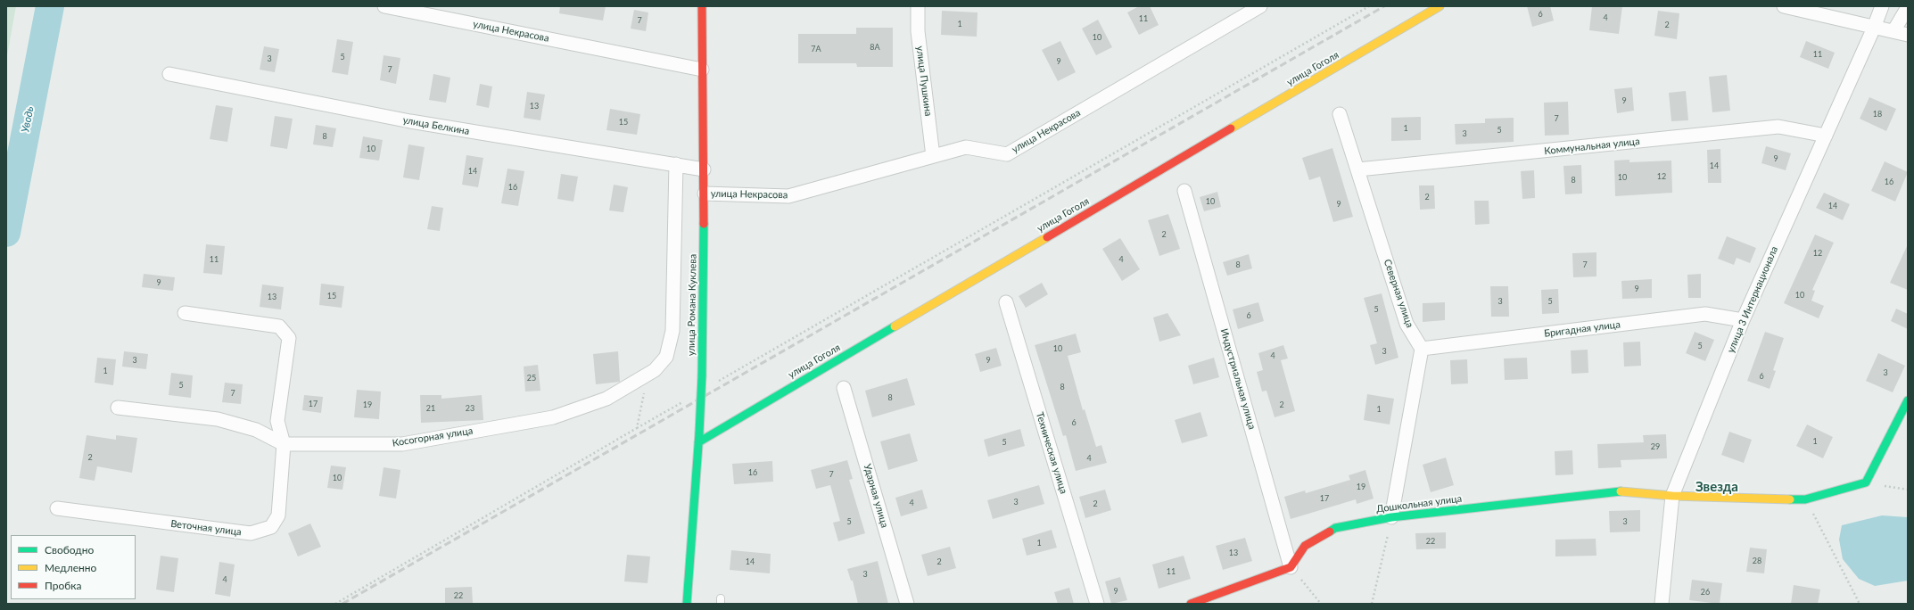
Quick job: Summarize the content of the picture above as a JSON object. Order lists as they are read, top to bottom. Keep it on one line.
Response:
{"streets":{"street":["улица Некрасова","улица Гоголя","улица Пушкина","улица Белкина","Коммунальная улица","Северная улица","улица 3 Интернационала","улица Романа Куклева","Бригадная улица","Индустриальная улица","Косогорная улица","Техническая улица","Ударная улица","Дошкольная улица","Веточная улица"]},"crossings":[["улица Некрасова","улица Пушкина"],["улица Некрасова","улица Романа Куклева"],["улица Гоголя","улица Романа Куклева"],["улица Белкина","улица Романа Куклева"],["улица Белкина","Косогорная улица"],["Коммунальная улица","Северная улица"],["Коммунальная улица","улица 3 Интернационала"],["Северная улица","Бригадная улица"],["улица 3 Интернационала","Бригадная улица"],["улица 3 Интернационала","Дошкольная улица"],["Индустриальная улица","Дошкольная улица"],["Косогорная улица","Веточная улица"]],"districts":["Звезда"],"water":["Уводь"],"house_numbers":["6","4","11","7","1","2","10","8А","7А","11","5","3","9","7","9","13","18","7","15","1","5","3","8","10","9","14","14","12","10","8","16","16","2","10","9","14","2","12","11","4","8","7","9","9","10","15","13","3","5","5","6","5","10","3","4","3","9","1","3","6","25","5","8","7","8","17","19","2","21","23","1","6","1","5","29","2","4","16","7","10","19","17","3","4","2","5","3","22","1","13","28","14","2","11","3","4","9","26","22"],"legend":["Свободно","Медленно","Пробка"]}
